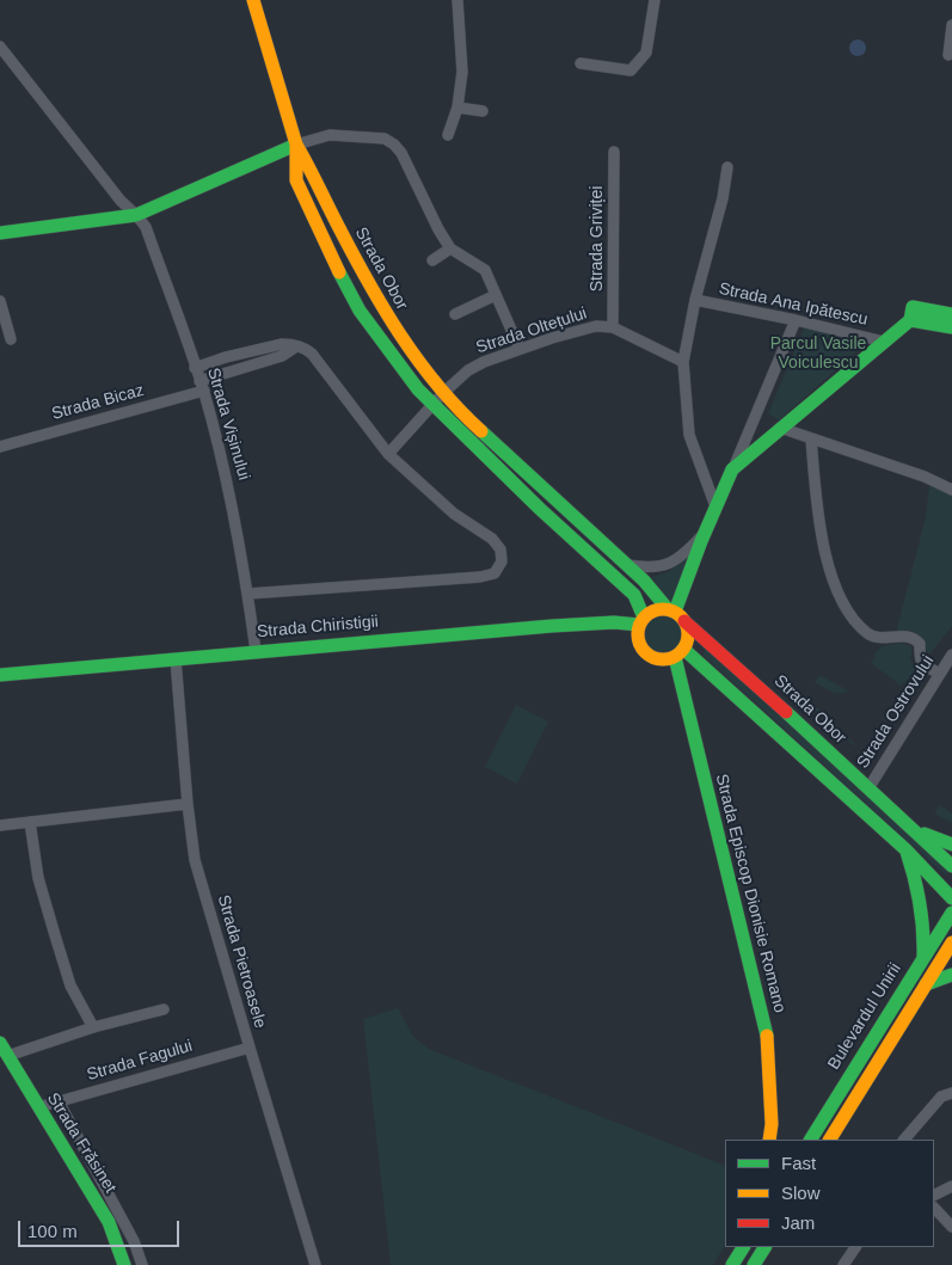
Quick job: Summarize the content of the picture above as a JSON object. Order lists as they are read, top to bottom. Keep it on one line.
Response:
{"streets":{"main road":["Strada Obor","Strada Chiristigii","Strada Episcop Dionisie Romano","Bulevardul Unirii","Strada Frăsinet"],"street":["Strada Griviței","Strada Ana Ipătescu","Strada Oltețului","Strada Bicaz","Strada Vișinului","Strada Ostrovului","Strada Pietroasele","Strada Fagului"]},"crossings":[["Strada Griviței","Strada Oltețului"],["Strada Obor","Strada Oltețului"],["Strada Obor","Strada Chiristigii"],["Strada Obor","Strada Ostrovului"],["Strada Obor","Strada Episcop Dionisie Romano"],["Strada Bicaz","Strada Vișinului"],["Strada Vișinului","Strada Chiristigii"],["Strada Chiristigii","Strada Episcop Dionisie Romano"],["Strada Chiristigii","Strada Pietroasele"],["Strada Pietroasele","Strada Fagului"],["Strada Fagului","Strada Frăsinet"]],"parks":["Parcul Vasile Voiculescu"],"legend":["Fast","Slow","Jam"],"scale_bar":"100 m"}
